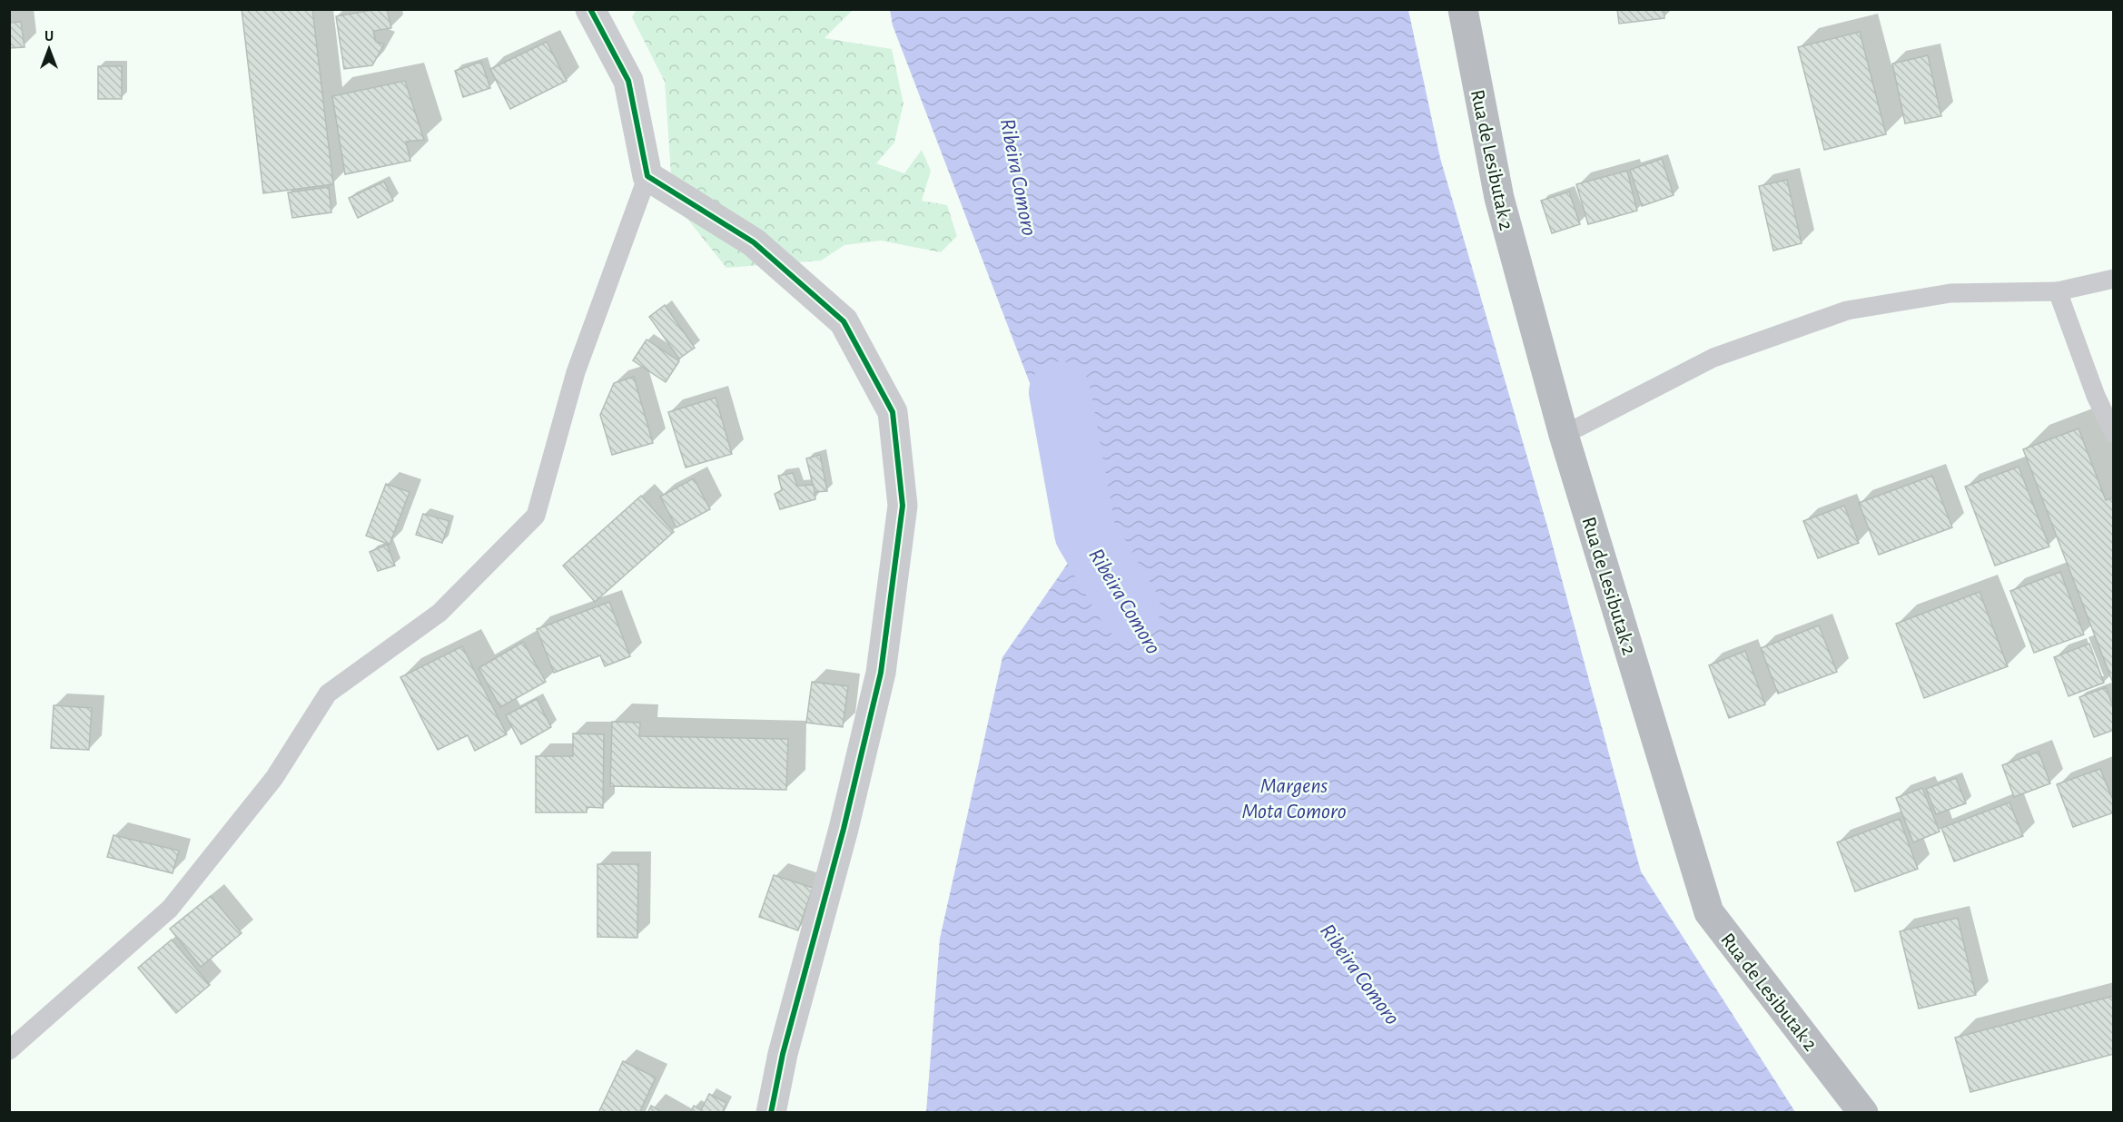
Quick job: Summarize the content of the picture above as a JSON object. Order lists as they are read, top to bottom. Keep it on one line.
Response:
{"streets":{"main road":["Rua de Lesibutak 2"]},"water":["Ribeira Comoro","Margens Mota Comoro"],"north":"top"}
